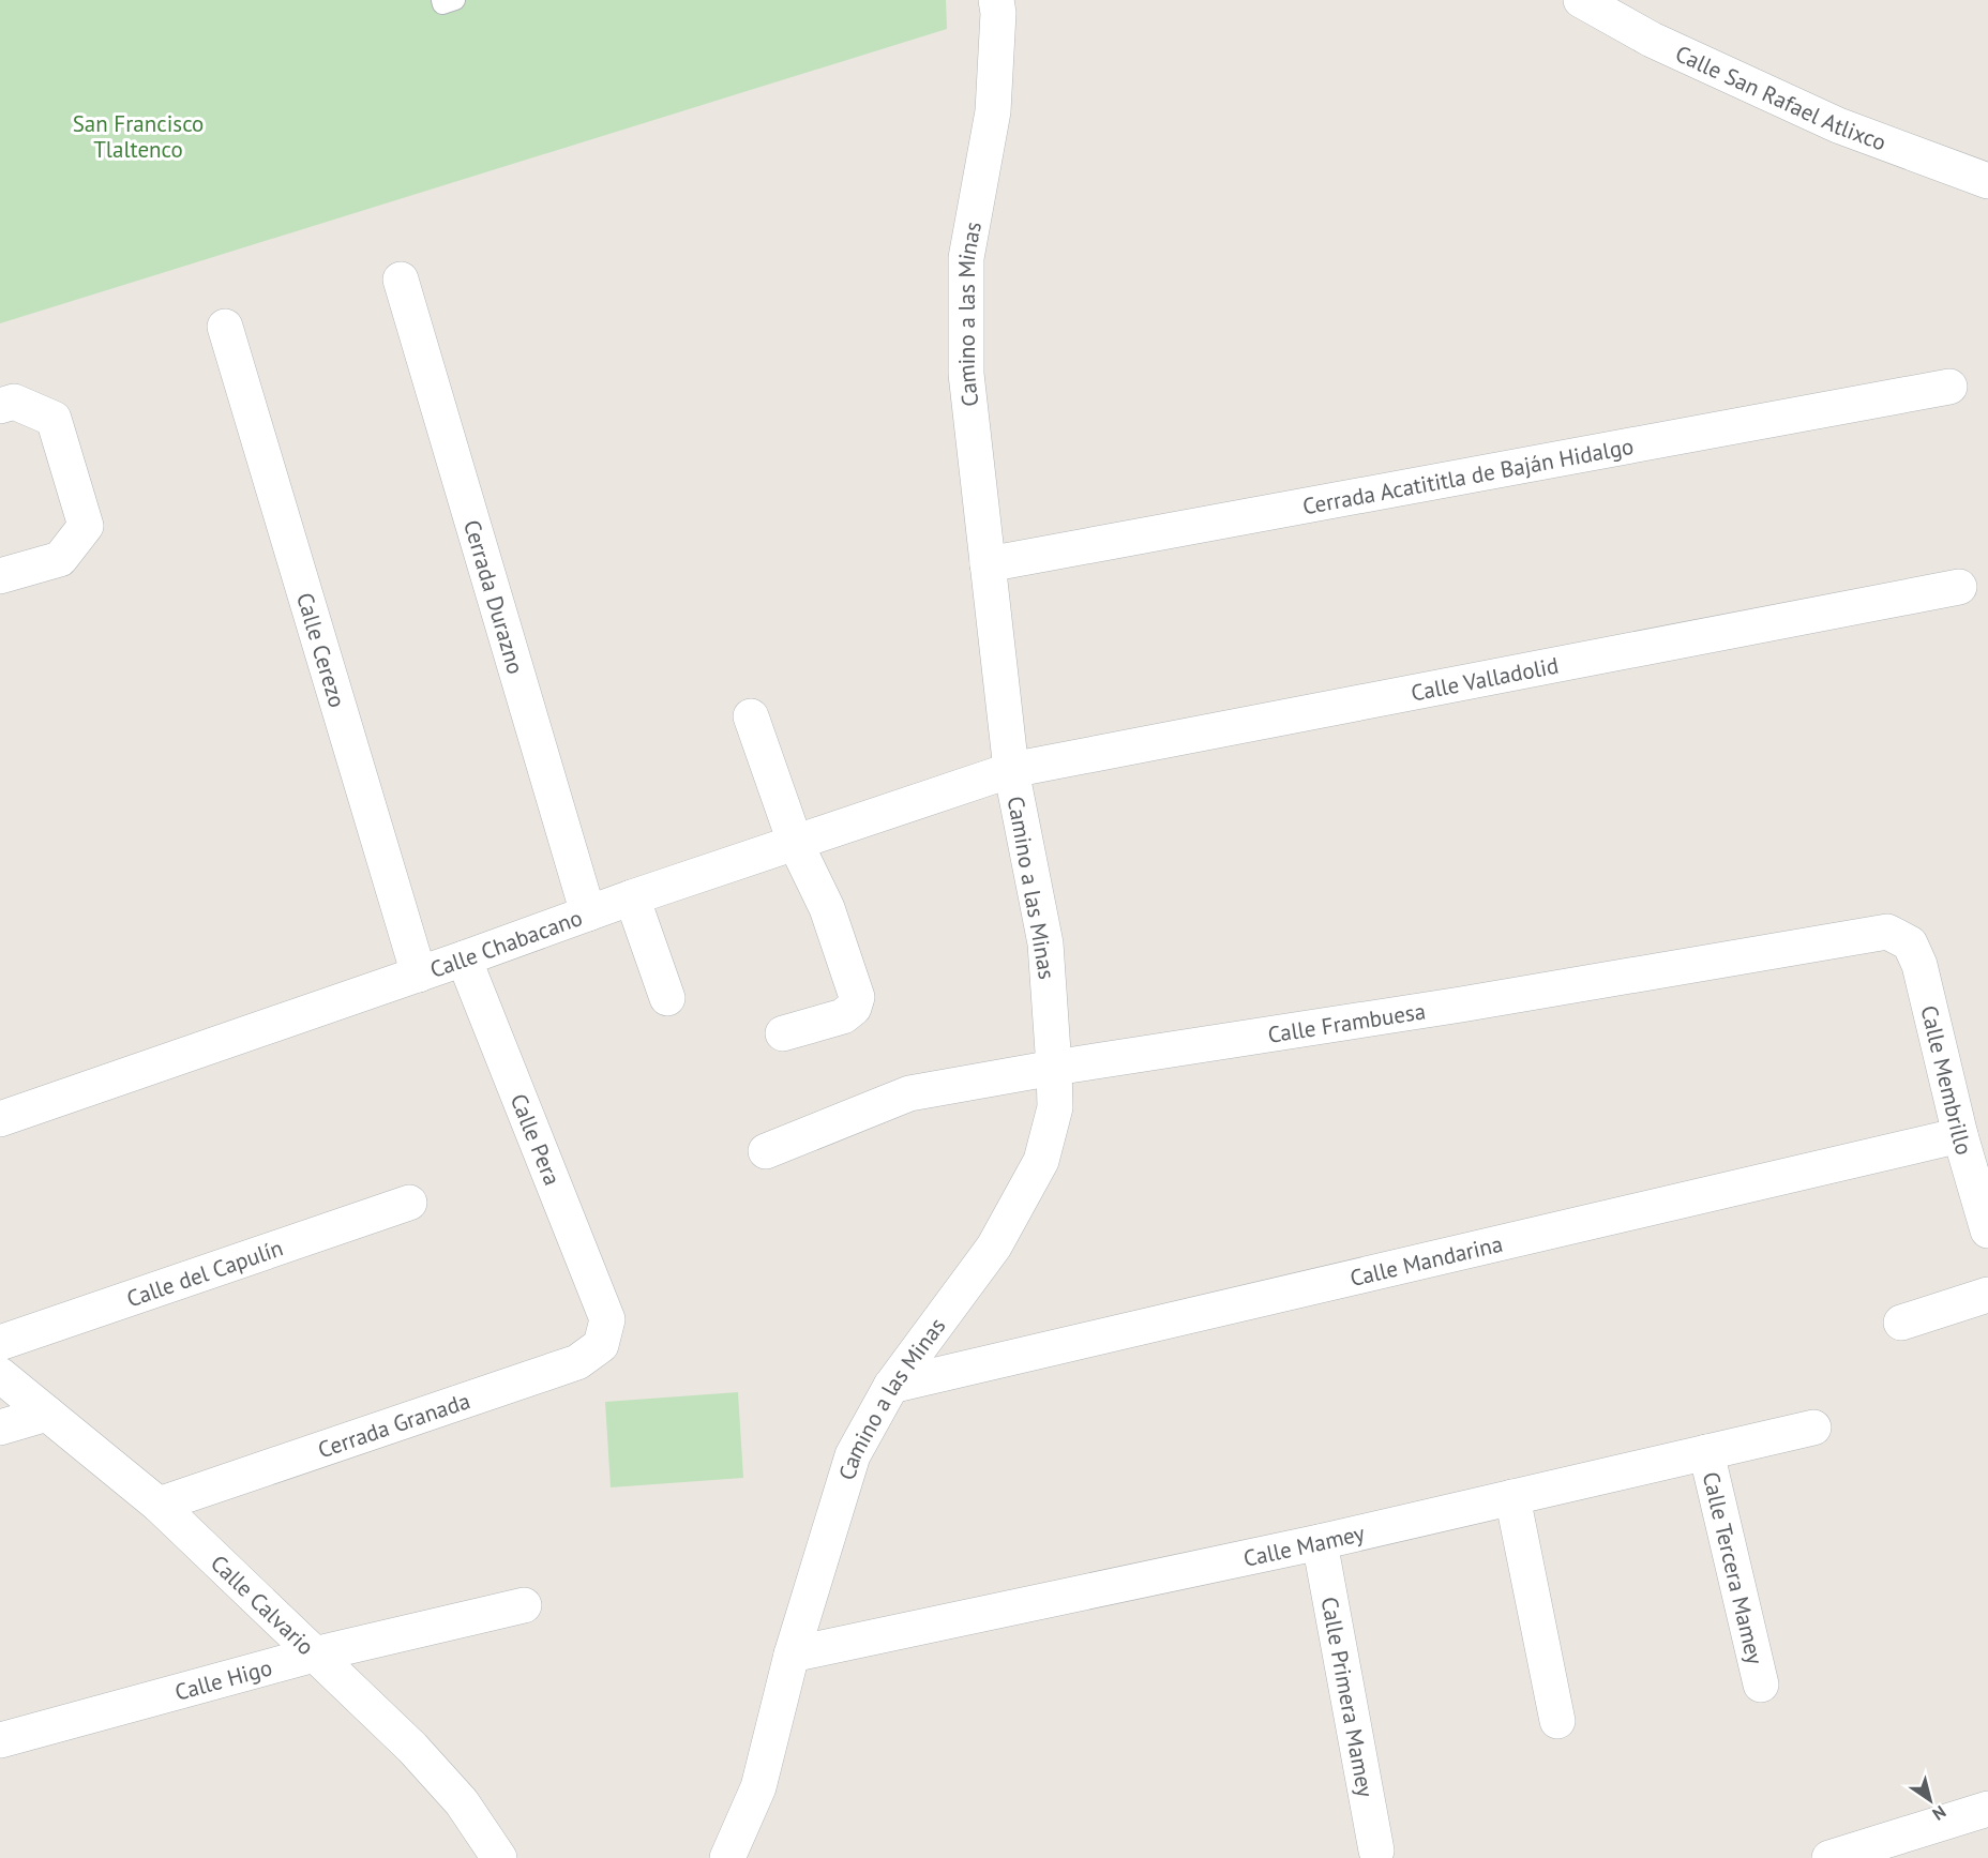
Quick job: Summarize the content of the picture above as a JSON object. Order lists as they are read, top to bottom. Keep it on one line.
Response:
{"streets":{"street":["Calle San Rafael Atlixco","Camino a las Minas","Cerrada Acatititla de Baján Hidalgo","Cerrada Durazno","Calle Cerezo","Calle Valladolid","Calle Chabacano","Calle Frambuesa","Calle Membrillo","Calle Pera","Calle Mandarina","Calle del Capulín","Cerrada Granada","Calle Mamey","Calle Tercera Mamey","Calle Calvario","Calle Higo","Calle Primera Mamey"]},"crossings":[["Camino a las Minas","Cerrada Acatititla de Baján Hidalgo"],["Camino a las Minas","Calle Valladolid"],["Camino a las Minas","Calle Chabacano"],["Camino a las Minas","Calle Frambuesa"],["Camino a las Minas","Calle Mandarina"],["Camino a las Minas","Calle Mamey"],["Cerrada Durazno","Calle Chabacano"],["Calle Cerezo","Calle Chabacano"],["Calle Valladolid","Calle Chabacano"],["Calle Chabacano","Calle Pera"],["Calle Frambuesa","Calle Membrillo"],["Calle Membrillo","Calle Mandarina"],["Calle Pera","Cerrada Granada"],["Cerrada Granada","Calle Calvario"],["Calle Mamey","Calle Tercera Mamey"],["Calle Mamey","Calle Primera Mamey"],["Calle Calvario","Calle Higo"]],"parks":["San Francisco Tlaltenco"],"north":"bottom right"}
